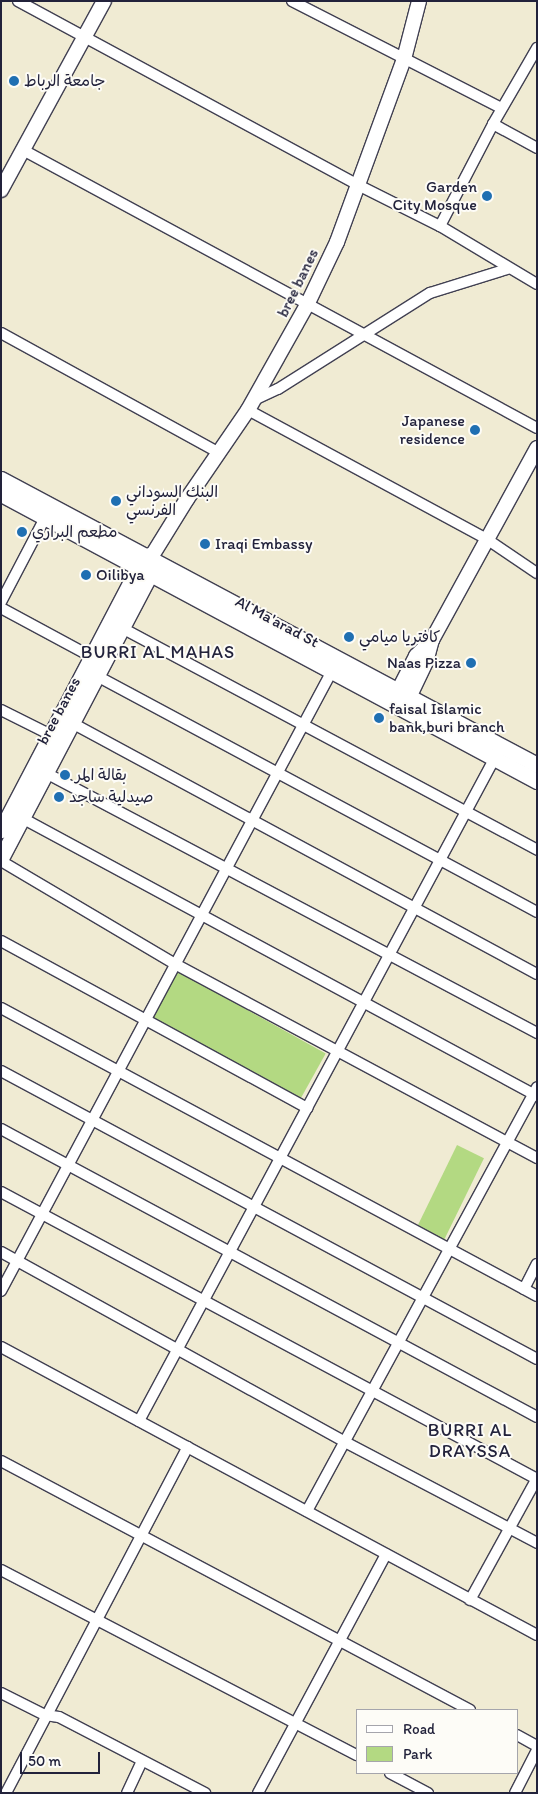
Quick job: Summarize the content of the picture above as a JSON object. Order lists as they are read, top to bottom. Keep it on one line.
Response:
{"streets":{"main road":["bree banes","Al Ma'arad St"]},"crossings":[["bree banes","Al Ma'arad St"]],"districts":["BURRI AL MAHAS","BURRI AL DRAYSSA"],"places":["جامعة الرباط","Garden City Mosque","Japanese residence","البنك السوداني الفرنسي","مطعم البراري","Iraqi Embassy","Oilibya","كافتريا ميامي","Naas Pizza","faisal Islamic bank,buri branch","بقالة المر","صيدلية ساجد"],"legend":["Road","Park"],"scale_bar":"50 m"}
